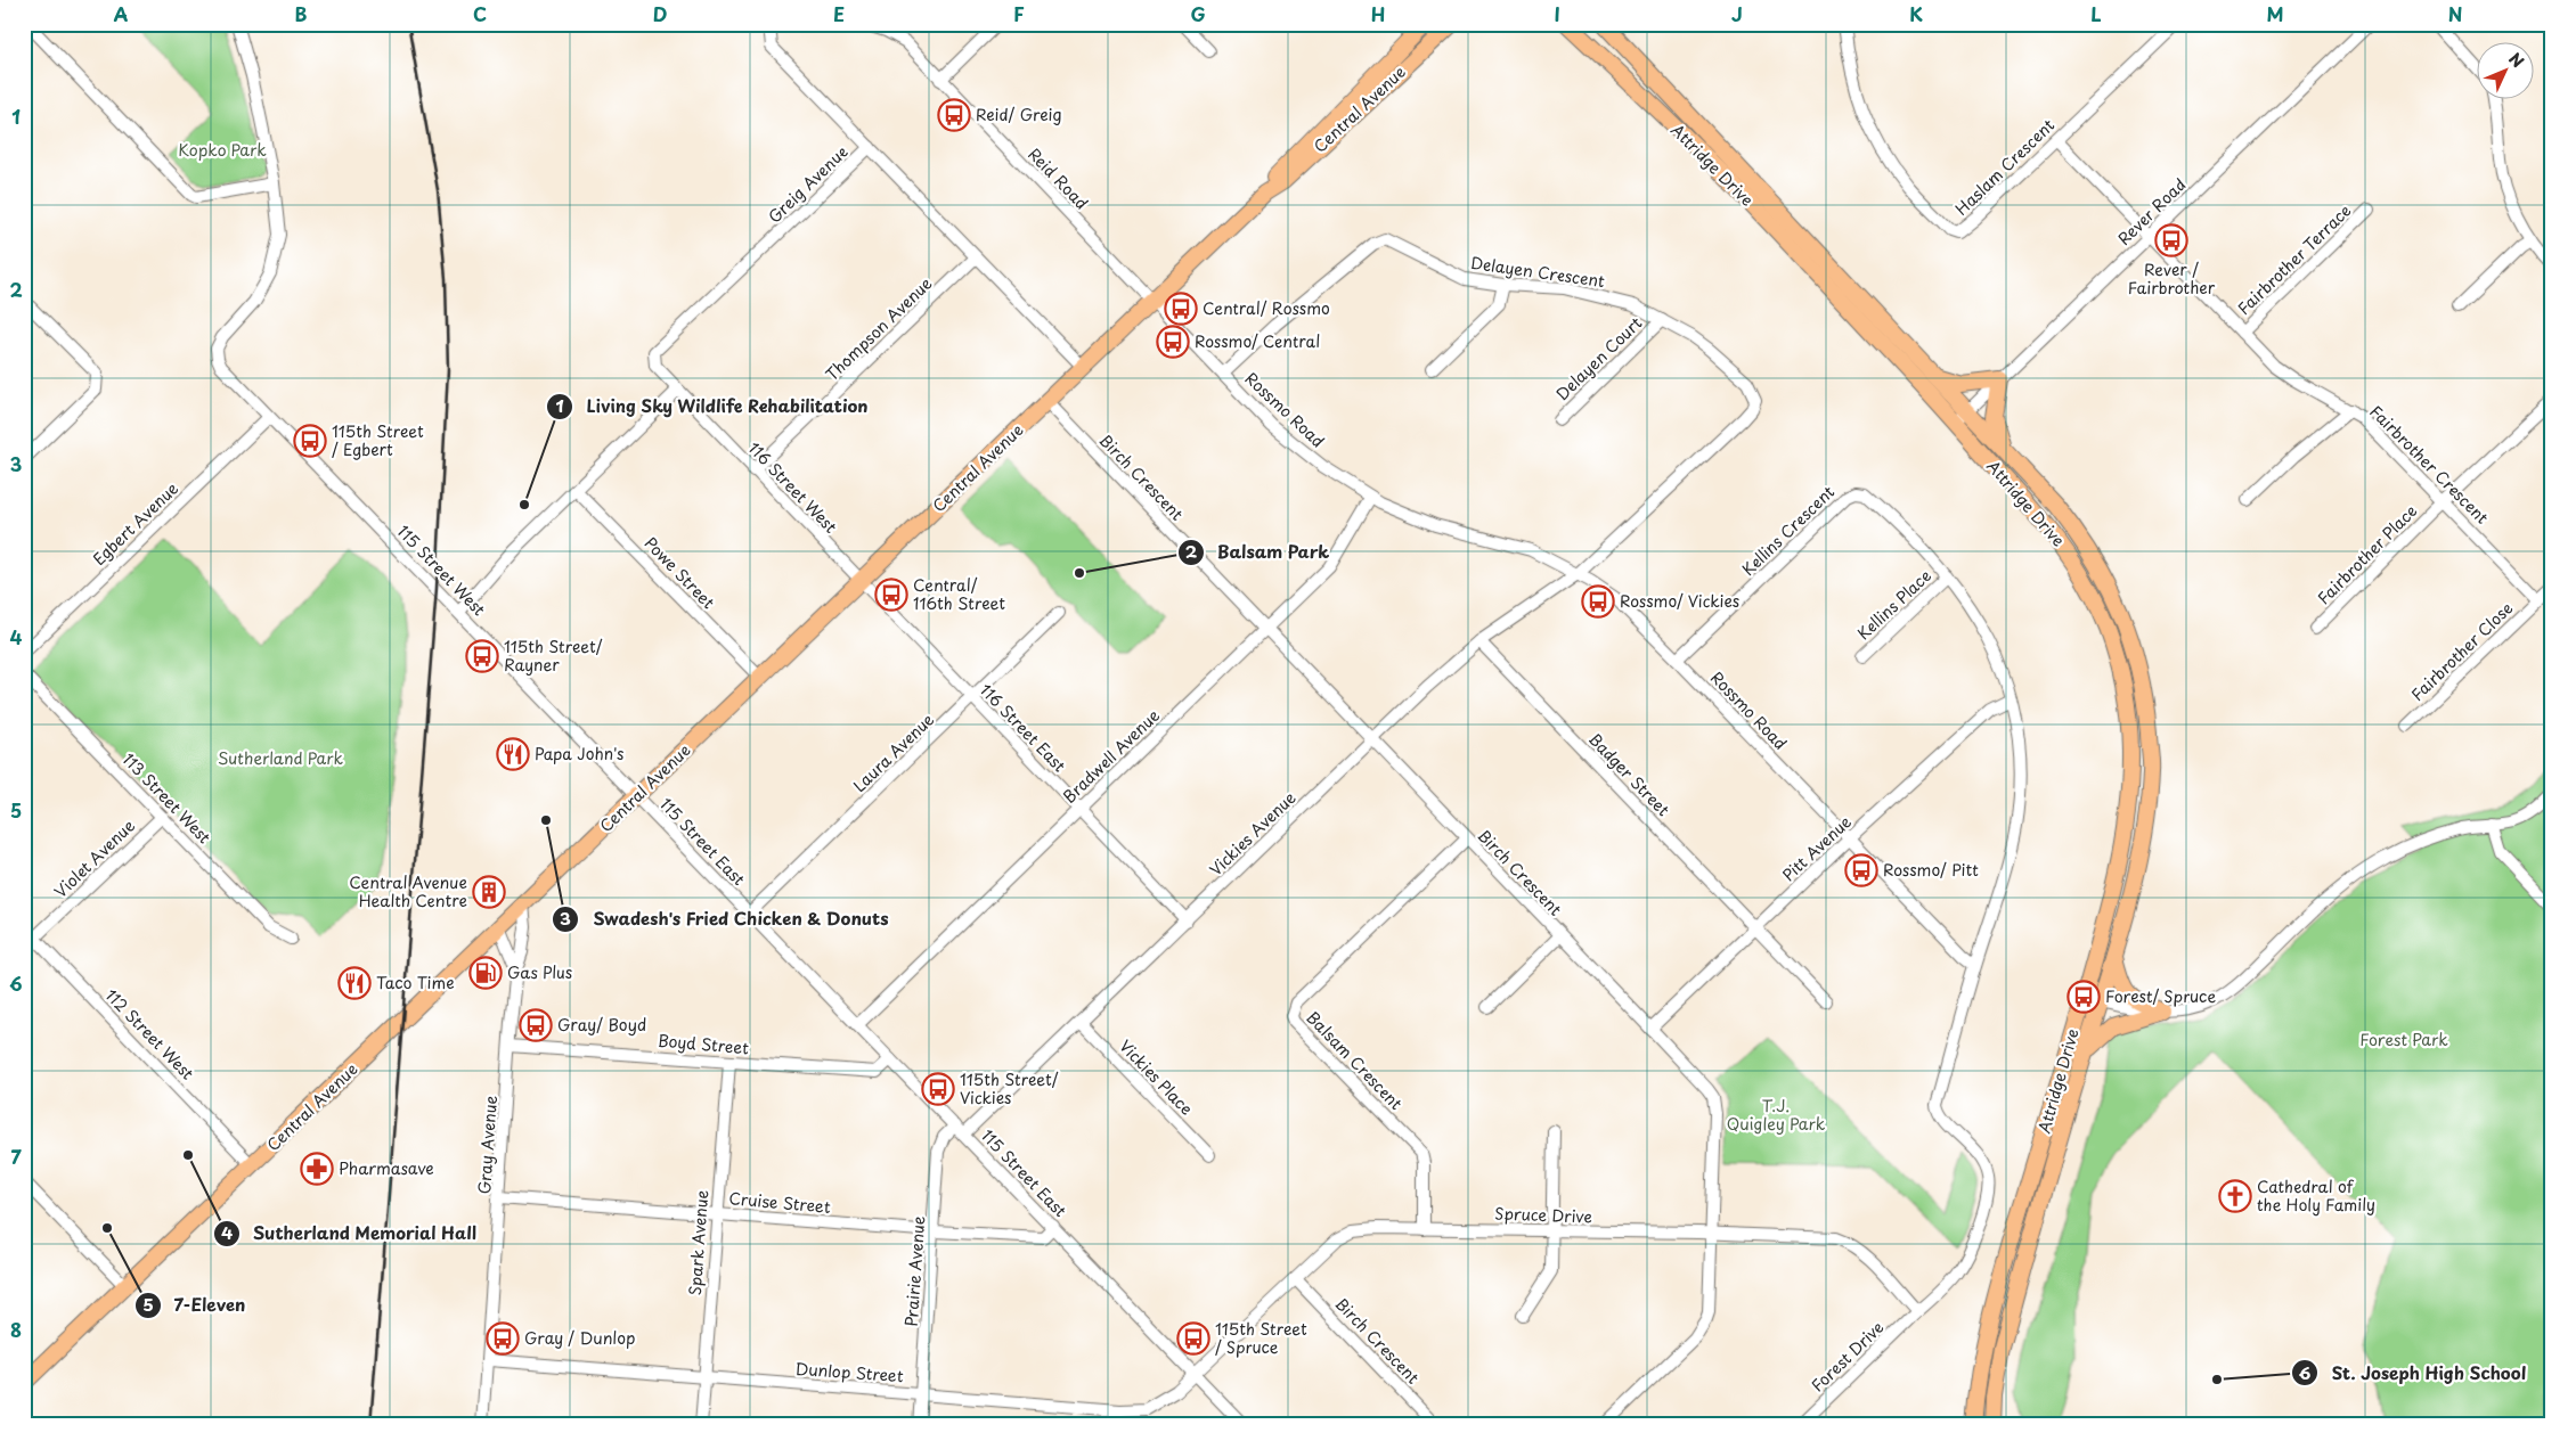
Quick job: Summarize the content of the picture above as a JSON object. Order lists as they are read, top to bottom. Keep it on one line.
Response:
{"streets":{"main road":["Central Avenue","Attridge Drive"],"street":["Haslam Crescent","Reid Road","Greig Avenue","Rever Road","Fairbrother Terrace","Delayen Crescent","Thompson Avenue","Delayen Court","Rossmo Road","Fairbrother Crescent","Birch Crescent","116 Street West","Egbert Avenue","Kellins Crescent","Fairbrother Place","115 Street West","Powe Street","Kellins Place","Fairbrother Close","116 Street East","Laura Avenue","Bradwell Avenue","Badger Street","113 Street West","Vickies Avenue","115 Street East","Pitt Avenue","Violet Avenue","112 Street West","Boyd Street","Balsam Crescent","Vickies Place","Gray Avenue","Cruise Street","Spruce Drive","Spark Avenue","Prairie Avenue","Forest Drive","Dunlop Street"]},"crossings":[["Central Avenue","Reid Road"],["Central Avenue","Greig Avenue"],["Central Avenue","Rossmo Road"],["Central Avenue","Birch Crescent"],["Central Avenue","116 Street West"],["Central Avenue","115 Street West"],["Central Avenue","Powe Street"],["Central Avenue","116 Street East"],["Central Avenue","115 Street East"],["Central Avenue","112 Street West"],["Central Avenue","Gray Avenue"],["Attridge Drive","Rever Road"],["Haslam Crescent","Fairbrother Crescent"],["Reid Road","Rossmo Road"],["Greig Avenue","Thompson Avenue"],["Greig Avenue","116 Street West"],["Rever Road","Fairbrother Crescent"],["Fairbrother Terrace","Fairbrother Crescent"],["Delayen Crescent","Delayen Court"],["Delayen Crescent","Rossmo Road"],["Delayen Crescent","Vickies Avenue"],["Thompson Avenue","116 Street West"],["Rossmo Road","Kellins Crescent"],["Rossmo Road","Bradwell Avenue"],["Rossmo Road","Vickies Avenue"],["Rossmo Road","Pitt Avenue"],["Fairbrother Crescent","Fairbrother Place"],["Fairbrother Crescent","Fairbrother Close"],["Birch Crescent","Bradwell Avenue"],["Birch Crescent","Vickies Avenue"],["Birch Crescent","Pitt Avenue"],["Birch Crescent","Balsam Crescent"],["Birch Crescent","Spruce Drive"],["116 Street West","116 Street East"],["Egbert Avenue","115 Street West"],["Kellins Crescent","Kellins Place"],["Kellins Crescent","Pitt Avenue"],["115 Street West","115 Street East"],["116 Street East","Laura Avenue"],["116 Street East","Bradwell Avenue"],["116 Street East","Vickies Avenue"],["Laura Avenue","115 Street East"],["Bradwell Avenue","115 Street East"],["Badger Street","Vickies Avenue"],["Badger Street","Pitt Avenue"],["113 Street West","Violet Avenue"],["Vickies Avenue","115 Street East"],["Vickies Avenue","Vickies Place"],["Vickies Avenue","Prairie Avenue"],["115 Street East","Boyd Street"],["115 Street East","Cruise Street"],["115 Street East","Spruce Drive"],["115 Street East","Prairie Avenue"],["115 Street East","Dunlop Street"],["Violet Avenue","112 Street West"],["Boyd Street","Gray Avenue"],["Boyd Street","Spark Avenue"],["Balsam Crescent","Spruce Drive"],["Gray Avenue","Cruise Street"],["Gray Avenue","Dunlop Street"],["Cruise Street","Spark Avenue"],["Cruise Street","Prairie Avenue"],["Spruce Drive","Forest Drive"],["Spruce Drive","Dunlop Street"],["Spark Avenue","Dunlop Street"],["Prairie Avenue","Dunlop Street"]],"parks":["Kopko Park","Sutherland Park","Forest Park","T.J. Quigley Park"],"places":{"bus stop":["Reid/ Greig","Rever / Fairbrother","Central/ Rossmo","Rossmo/ Central","115th Street / Egbert","Central/ 116th Street","Rossmo/ Vickies","115th Street/ Rayner","Rossmo/ Pitt","Forest/ Spruce","Gray/ Boyd","115th Street/ Vickies","Gray / Dunlop","115th Street / Spruce"],"other":["Living Sky Wildlife Rehabilitation","Balsam Park","Swadesh's Fried Chicken & Donuts","Sutherland Memorial Hall","7-Eleven","St. Joseph High School"],"restaurant":["Papa John's","Taco Time"],"building":["Central Avenue Health Centre"],"fuel station":["Gas Plus"],"pharmacy":["Pharmasave"],"church":["Cathedral of the Holy Family"]},"north":"top right","grid":{"columns":["A","B","C","D","E","F","G","H","I","J","K","L","M","N"],"rows":["1","2","3","4","5","6","7","8"]}}
